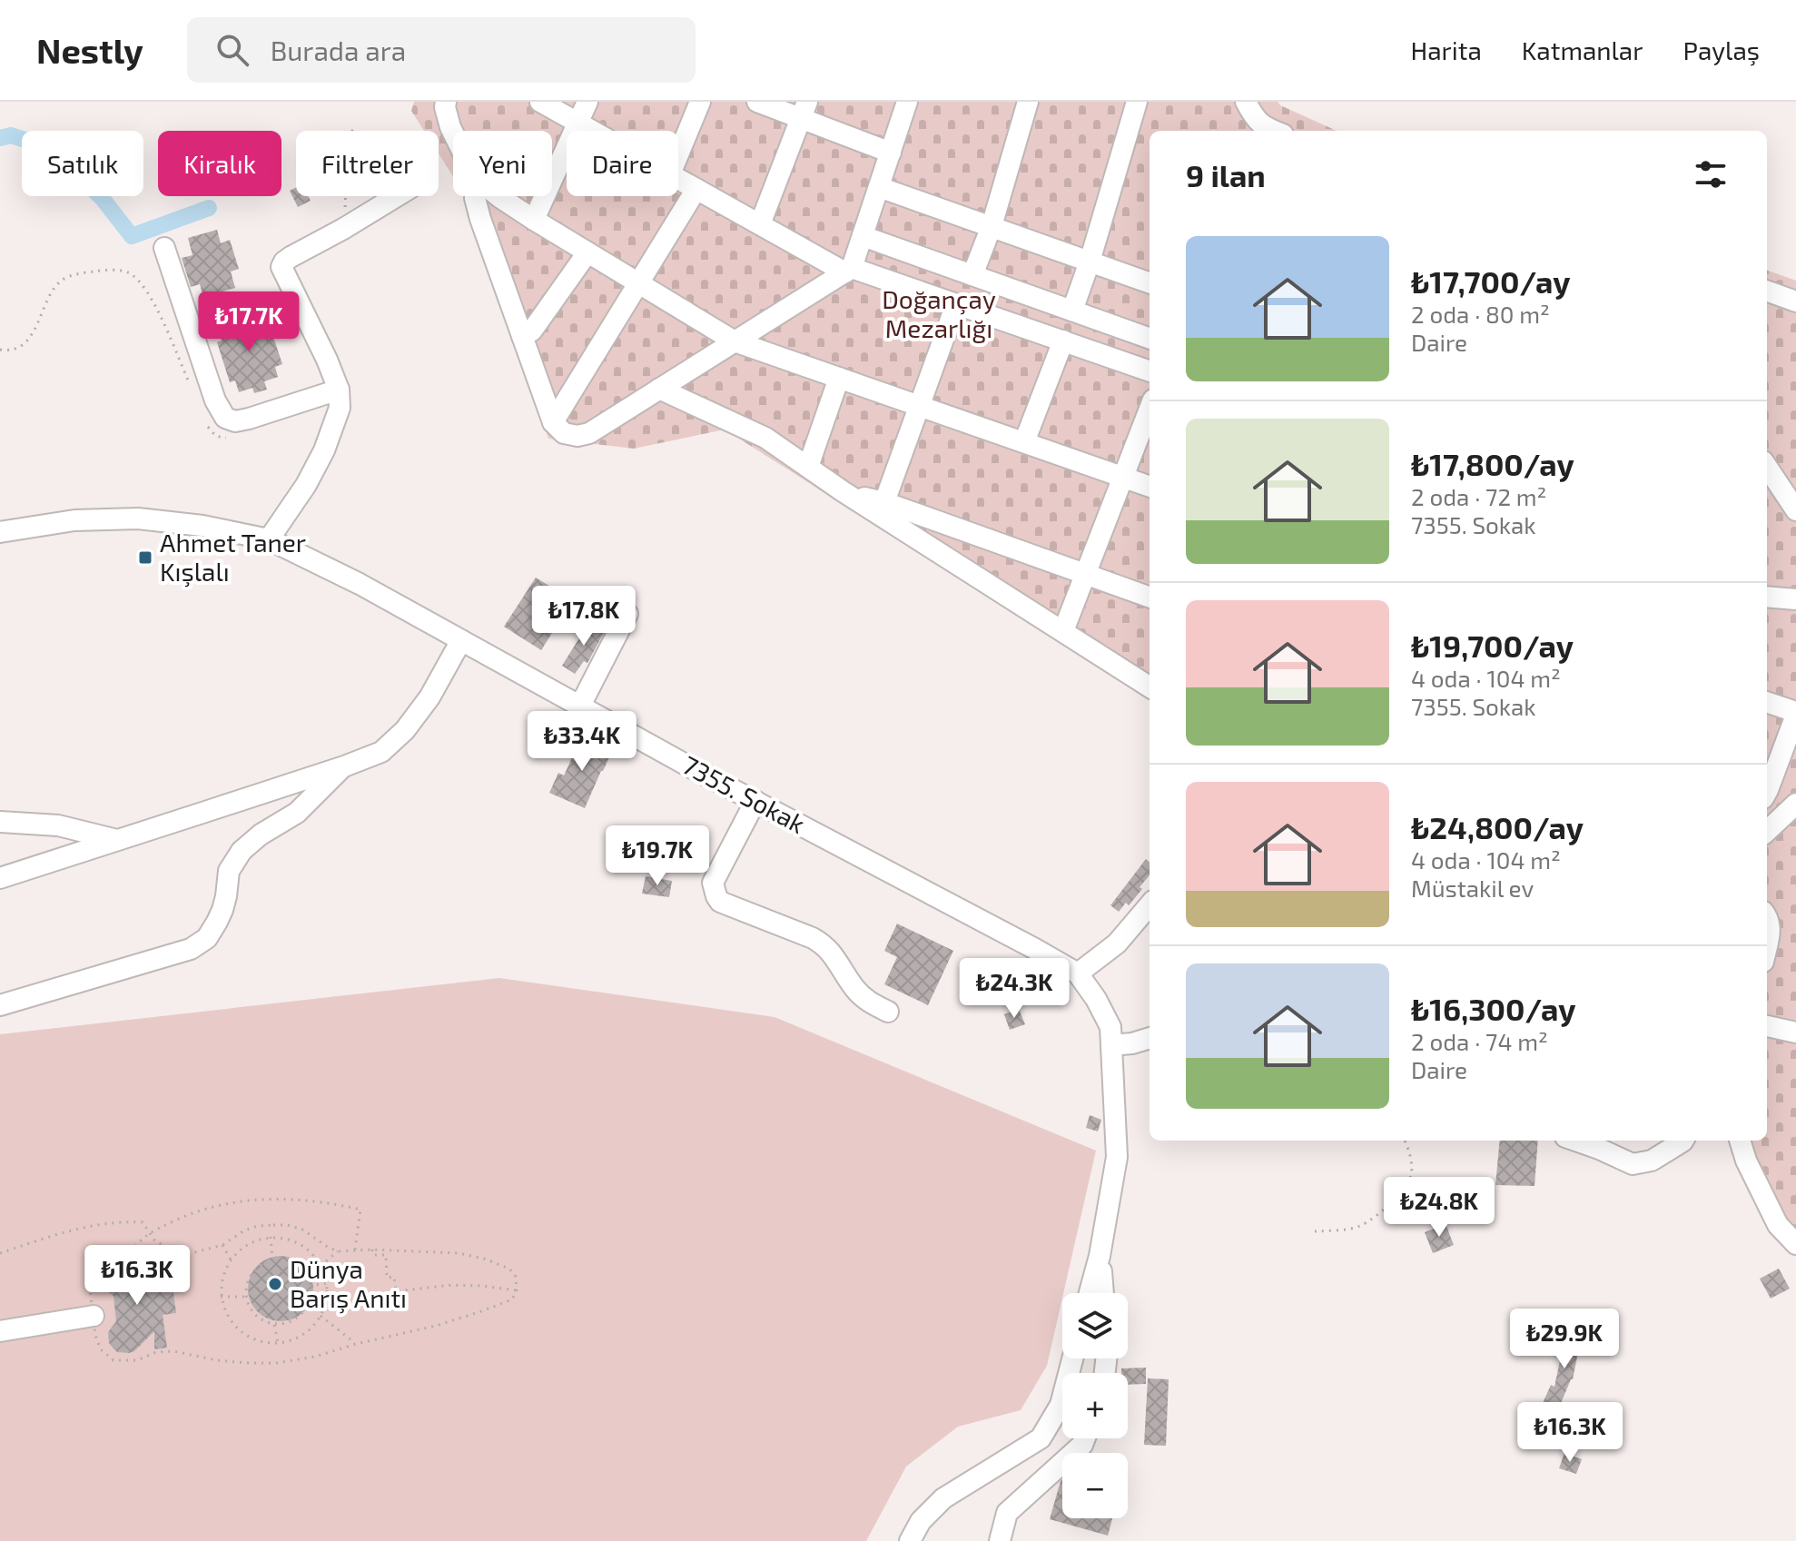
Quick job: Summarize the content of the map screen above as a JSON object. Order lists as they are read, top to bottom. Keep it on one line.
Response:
{"streets":{"street":["7355. Sokak"]},"parks":["Doğançay Mezarlığı"],"places":{"transit":["Ahmet Taner Kışlalı"],"other":["Dünya Barış Anıtı"]},"page":{"header":"Nestly","search":"Burada ara","nav":["Harita","Katmanlar","Paylaş"],"chip":["Satılık","Kiralık","Filtreler","Yeni","Daire"],"heading":"9 ilan","list":[{"name":"₺17,700/ay","note":"2 oda · 80 m² · Daire"},{"name":"₺17,800/ay","note":"2 oda · 72 m² · 7355. Sokak"},{"name":"₺19,700/ay","note":"4 oda · 104 m² · 7355. Sokak"},{"name":"₺24,800/ay","note":"4 oda · 104 m² · Müstakil ev"},{"name":"₺16,300/ay","note":"2 oda · 74 m² · Daire"}],"price":["₺17.7K","₺17.8K","₺33.4K","₺19.7K","₺24.3K","₺24.8K","₺16.3K","₺29.9K","₺16.3K"],"map_buttons":["+","−"]}}
